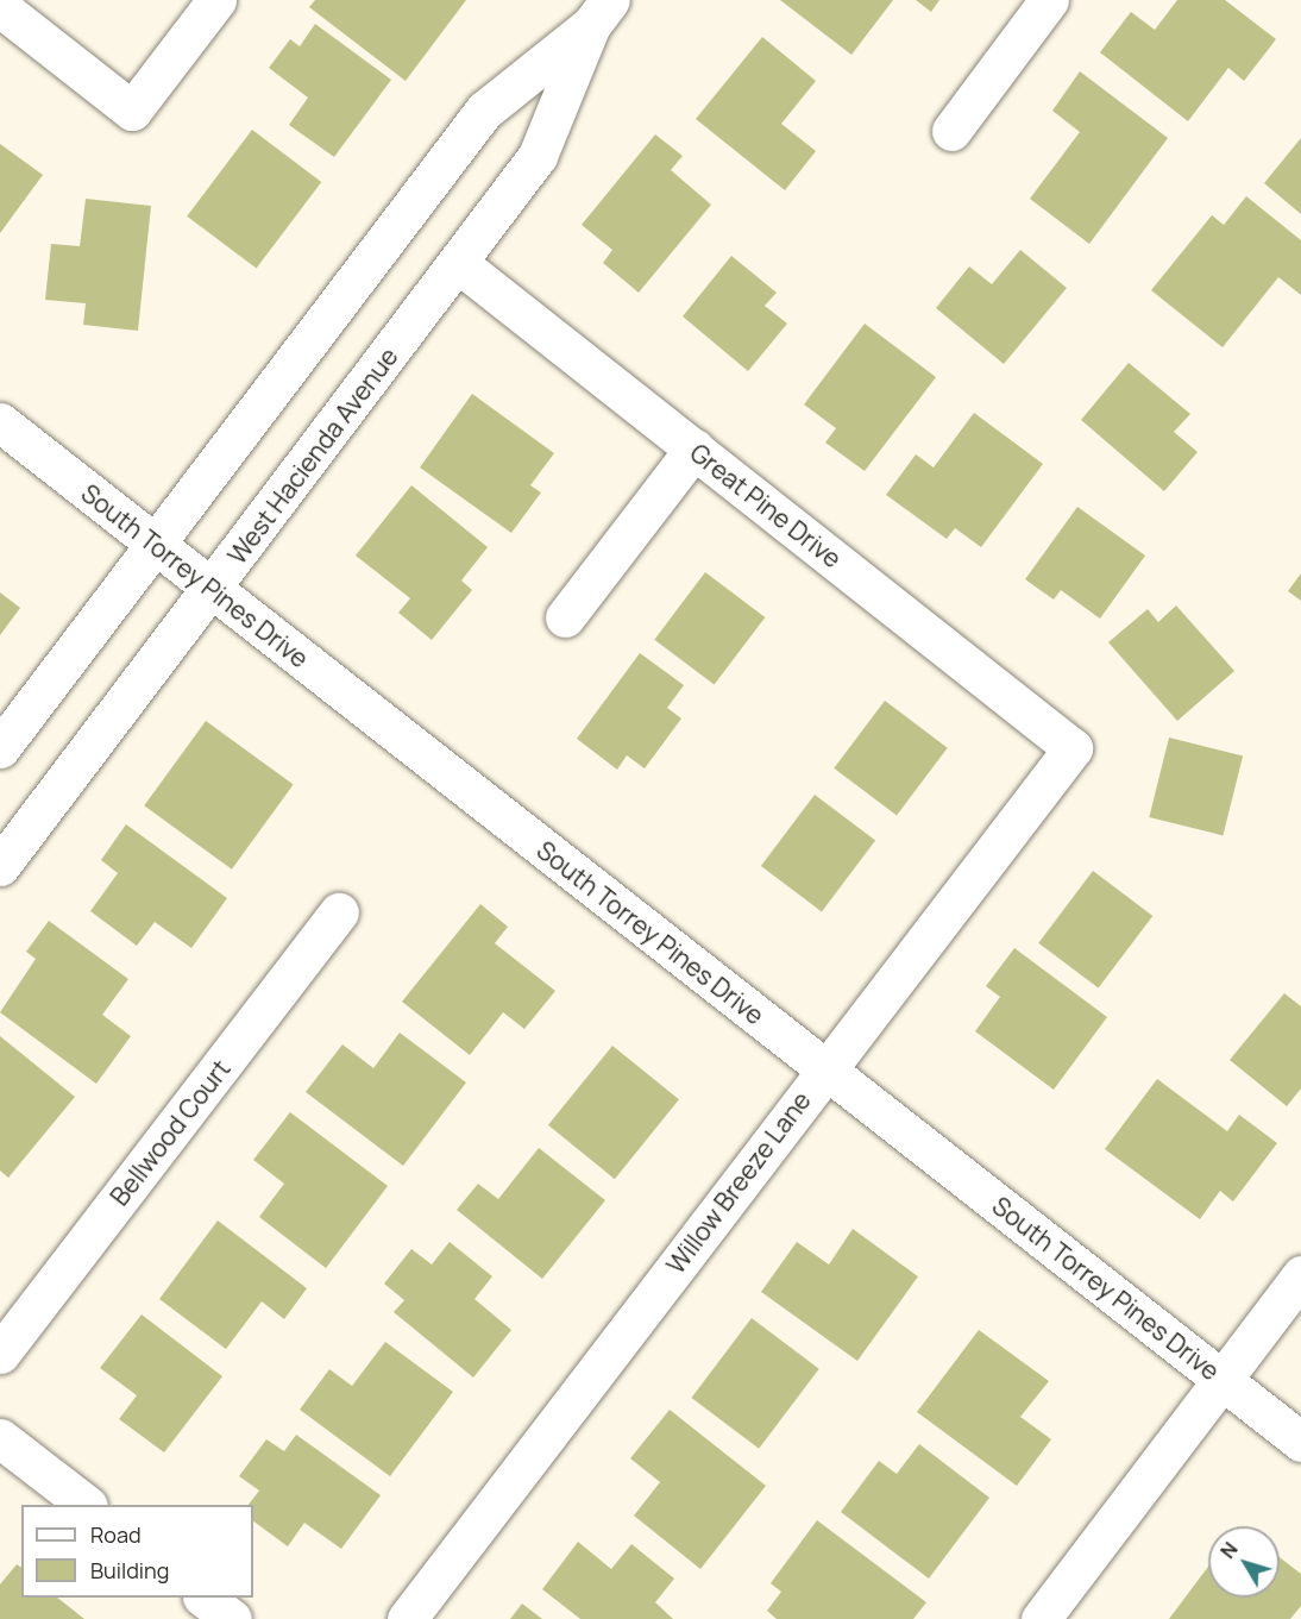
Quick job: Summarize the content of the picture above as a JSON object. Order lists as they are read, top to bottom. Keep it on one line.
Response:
{"streets":{"street":["West Hacienda Avenue","Great Pine Drive","South Torrey Pines Drive","Bellwood Court","Willow Breeze Lane"]},"crossings":[["West Hacienda Avenue","Great Pine Drive"],["West Hacienda Avenue","South Torrey Pines Drive"],["Great Pine Drive","Willow Breeze Lane"],["South Torrey Pines Drive","Willow Breeze Lane"]],"legend":["Road","Building"],"north":"top left"}
